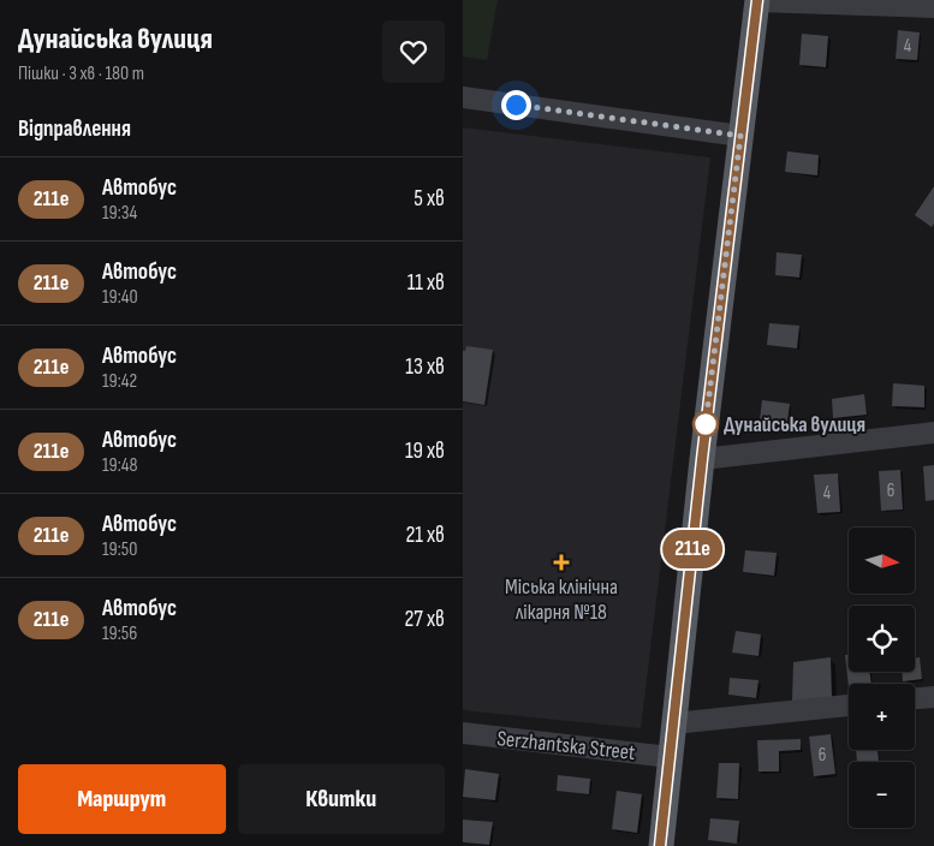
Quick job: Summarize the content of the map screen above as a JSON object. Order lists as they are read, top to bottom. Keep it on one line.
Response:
{"streets":{"street":["Serzhantska Street"]},"places":{"other":["Дунайська вулиця"],"health":["Міська клінічна лікарня №18"]},"lines":["bus line 211е"],"house_numbers":["4","6","4","6"],"north":"right","page":{"heading":[["Дунайська вулиця","Пішки · 3 хв · 180 m"],"Відправлення"],"on_map":"211е","list":[{"mark":"211е","name":"Автобус","note":"19:34","value":"5 хв"},{"mark":"211е","name":"Автобус","note":"19:40","value":"11 хв"},{"mark":"211е","name":"Автобус","note":"19:42","value":"13 хв"},{"mark":"211е","name":"Автобус","note":"19:48","value":"19 хв"},{"mark":"211е","name":"Автобус","note":"19:50","value":"21 хв"},{"mark":"211е","name":"Автобус","note":"19:56","value":"27 хв"}],"map_buttons":["+","−"],"buttons":["Маршрут","Квитки"]}}
